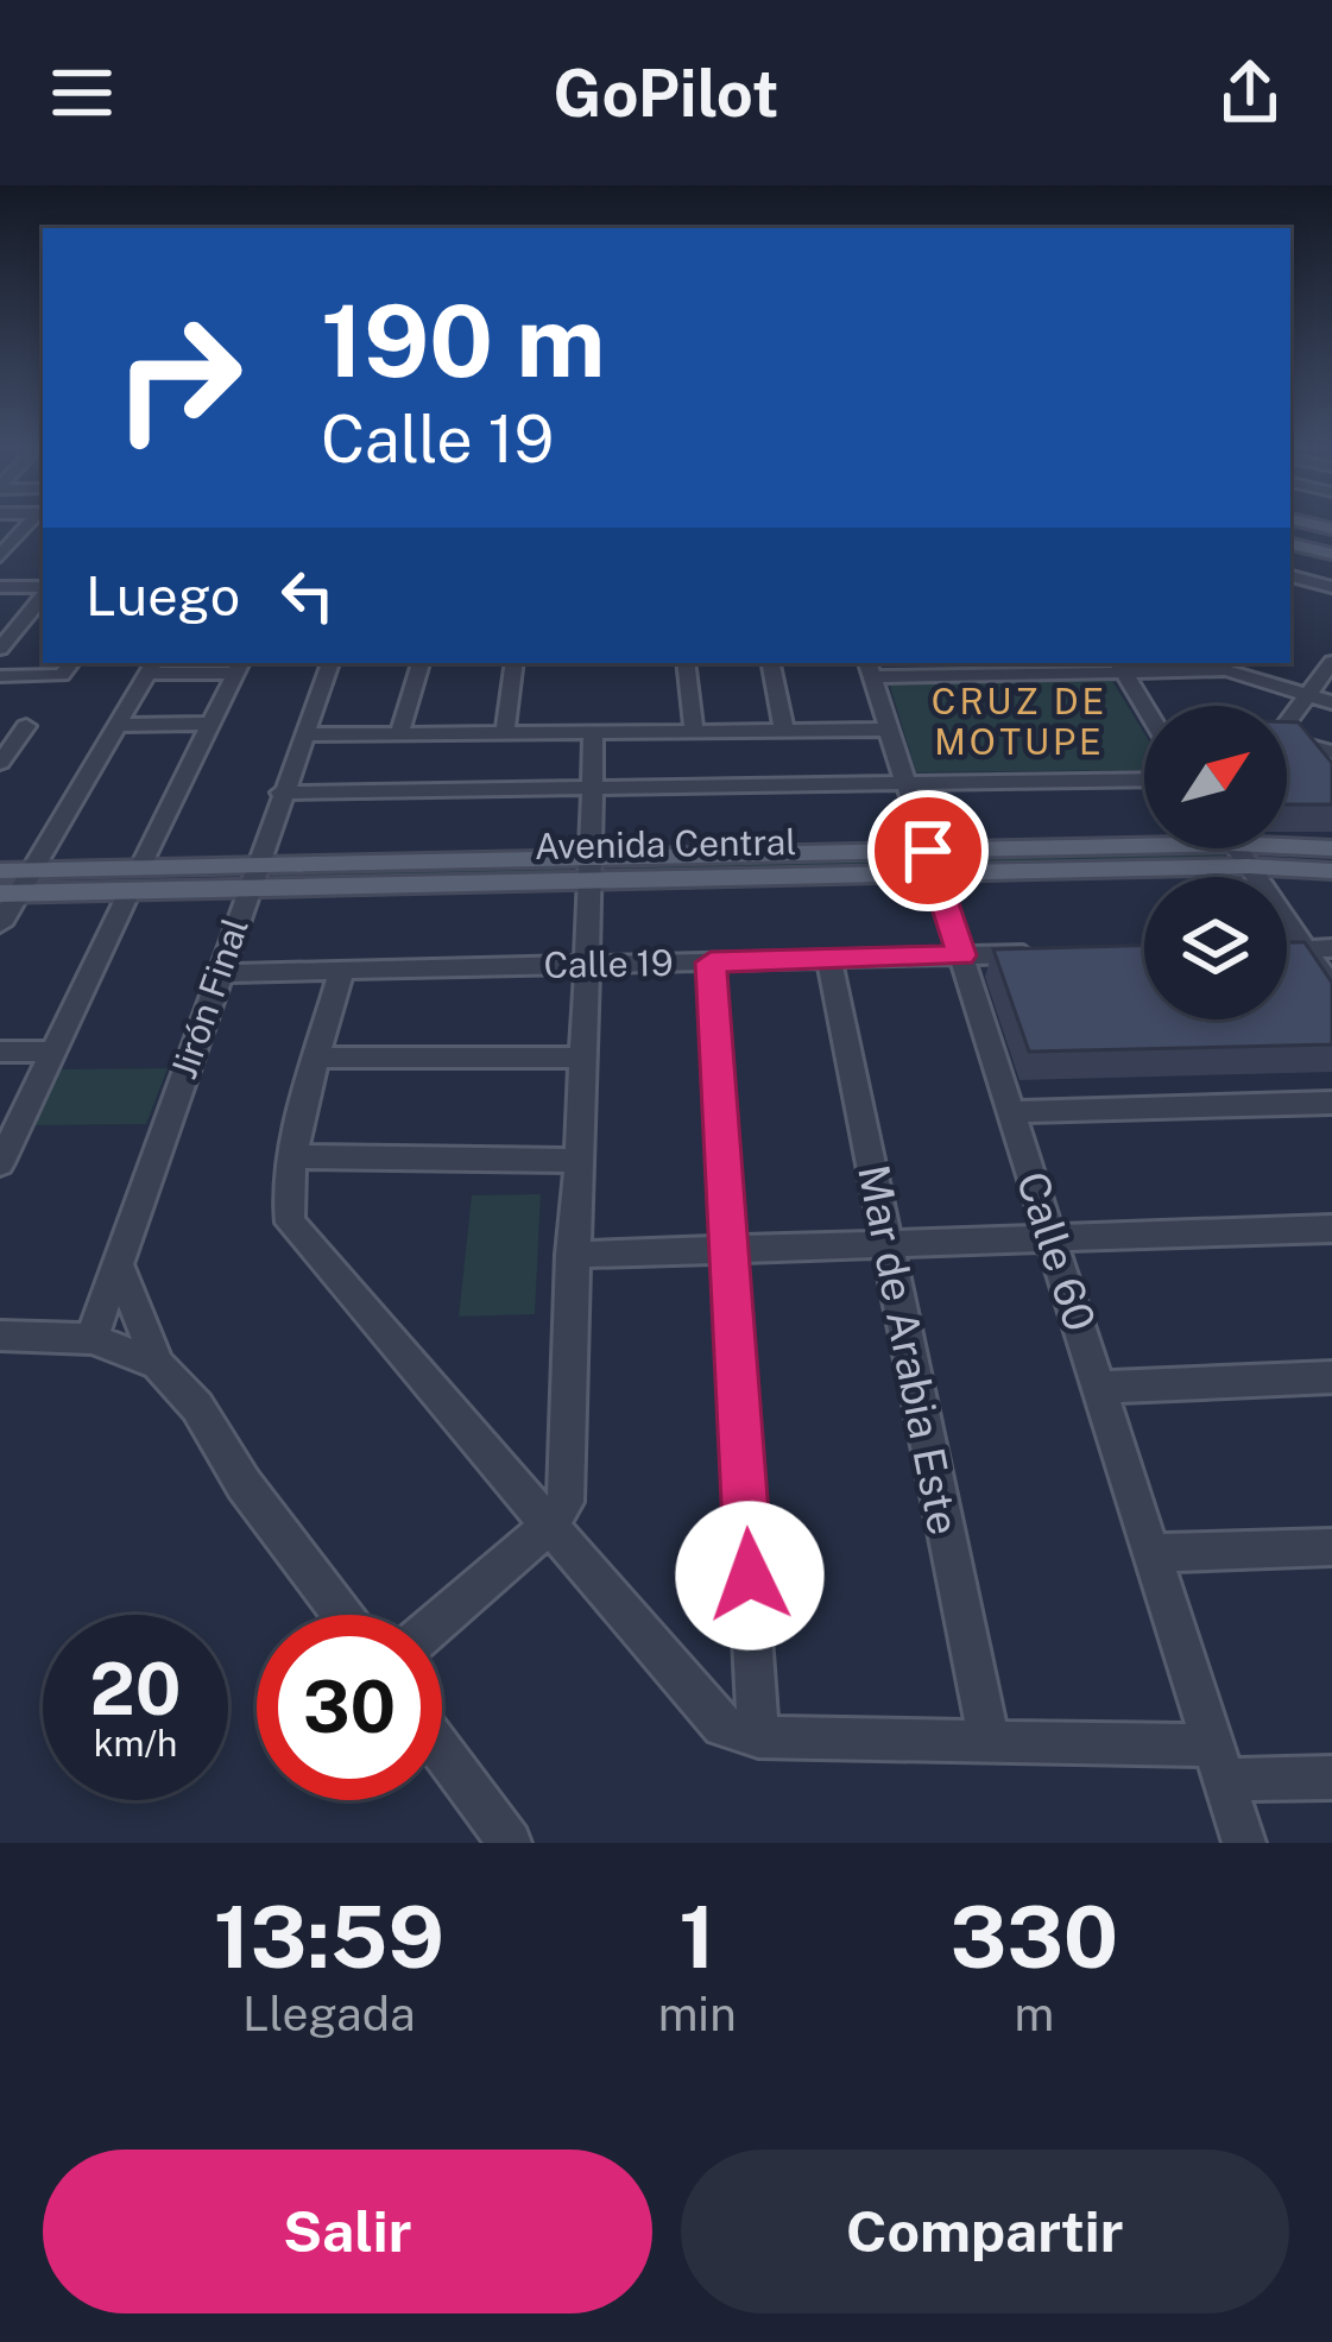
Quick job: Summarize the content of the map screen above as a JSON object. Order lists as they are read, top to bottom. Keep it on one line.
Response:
{"streets":{"main road":["Avenida Central"],"street":["Calle 19","Jirón Final","Calle 60","Mar de Arabia Este"]},"crossings":[["Avenida Central","Jirón Final"],["Avenida Central","Calle 60"],["Calle 19","Jirón Final"],["Calle 19","Calle 60"],["Calle 19","Mar de Arabia Este"]],"districts":["CRUZ DE MOTUPE"],"north":"top right","page":{"header":"GoPilot","turn":["190 m","Calle 19"],"then":"Luego","speed":"20 km/h","limit":"30","eta":["13:59","Llegada","1","min","330","m"],"buttons":["Salir","Compartir"]}}
